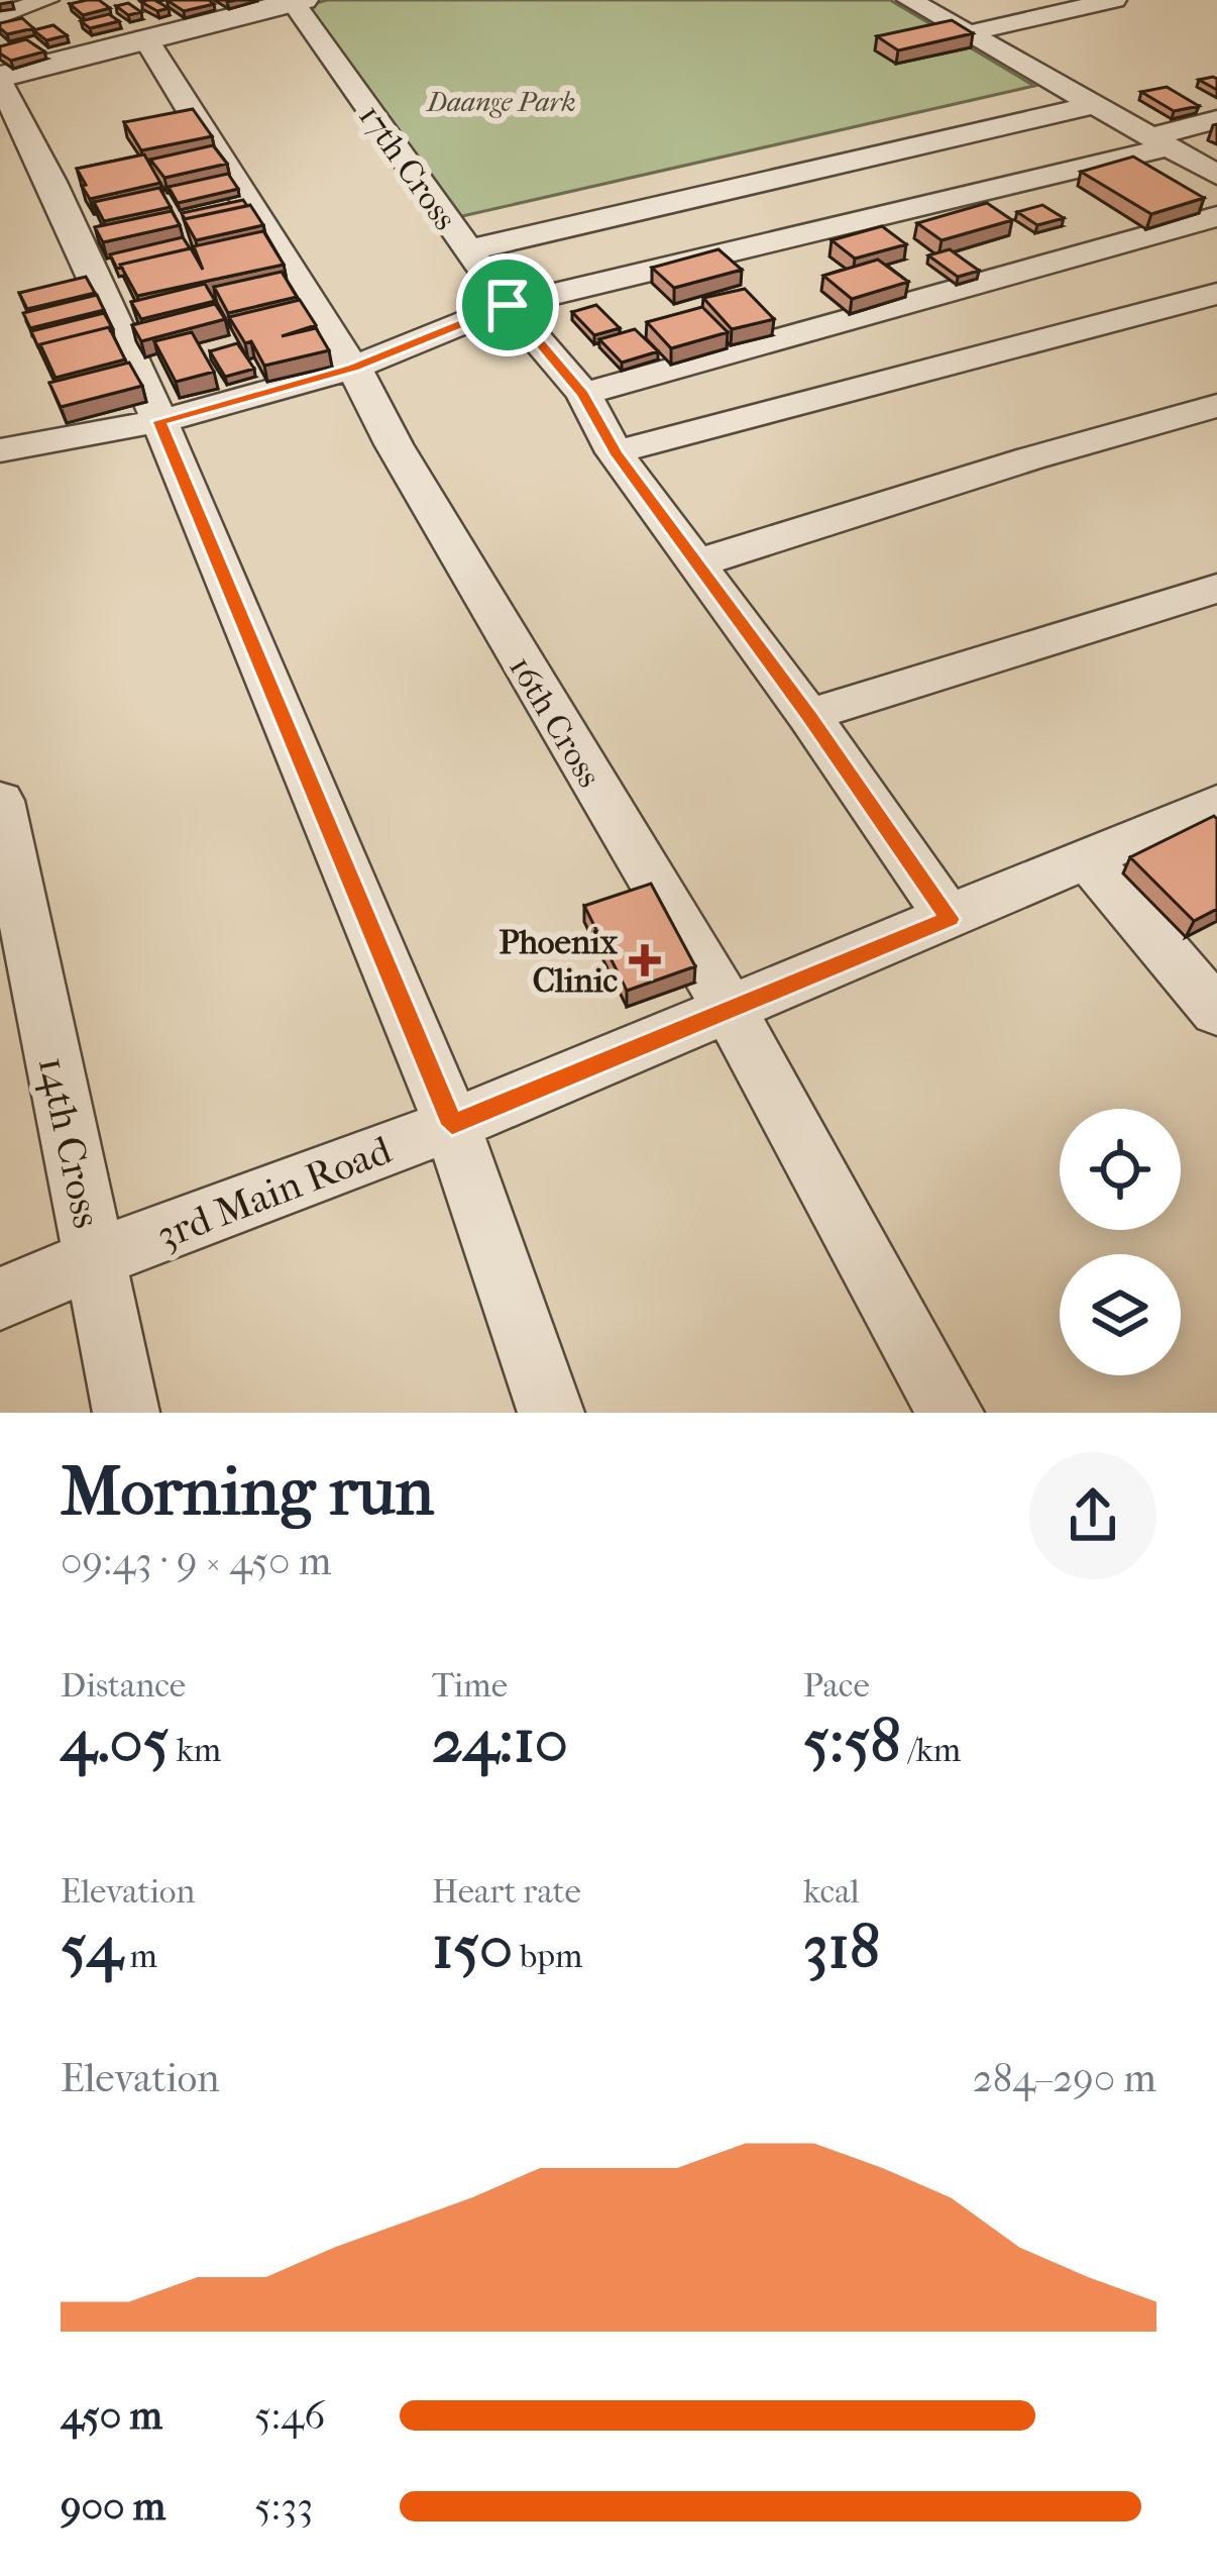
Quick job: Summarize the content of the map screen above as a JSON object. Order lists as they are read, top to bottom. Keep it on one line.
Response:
{"streets":{"street":["17th Cross","16th Cross","14th Cross","3rd Main Road"]},"crossings":[["17th Cross","3rd Main Road"],["16th Cross","3rd Main Road"],["14th Cross","3rd Main Road"]],"parks":["Daange Park"],"places":{"health":["Phoenix Clinic"]},"page":{"heading":["Morning run","09:43 · 9 × 450 m"],"stats":[["Distance","4.05 km"],["Time","24:10"],["Pace","5:58 /km"],["Elevation","54 m"],["Heart rate","150 bpm"],["kcal","318"]],"chart":["Elevation","284–290 m"],"list":[{"name":"450 m","note":"5:46"},{"name":"900 m","note":"5:33"}]}}
